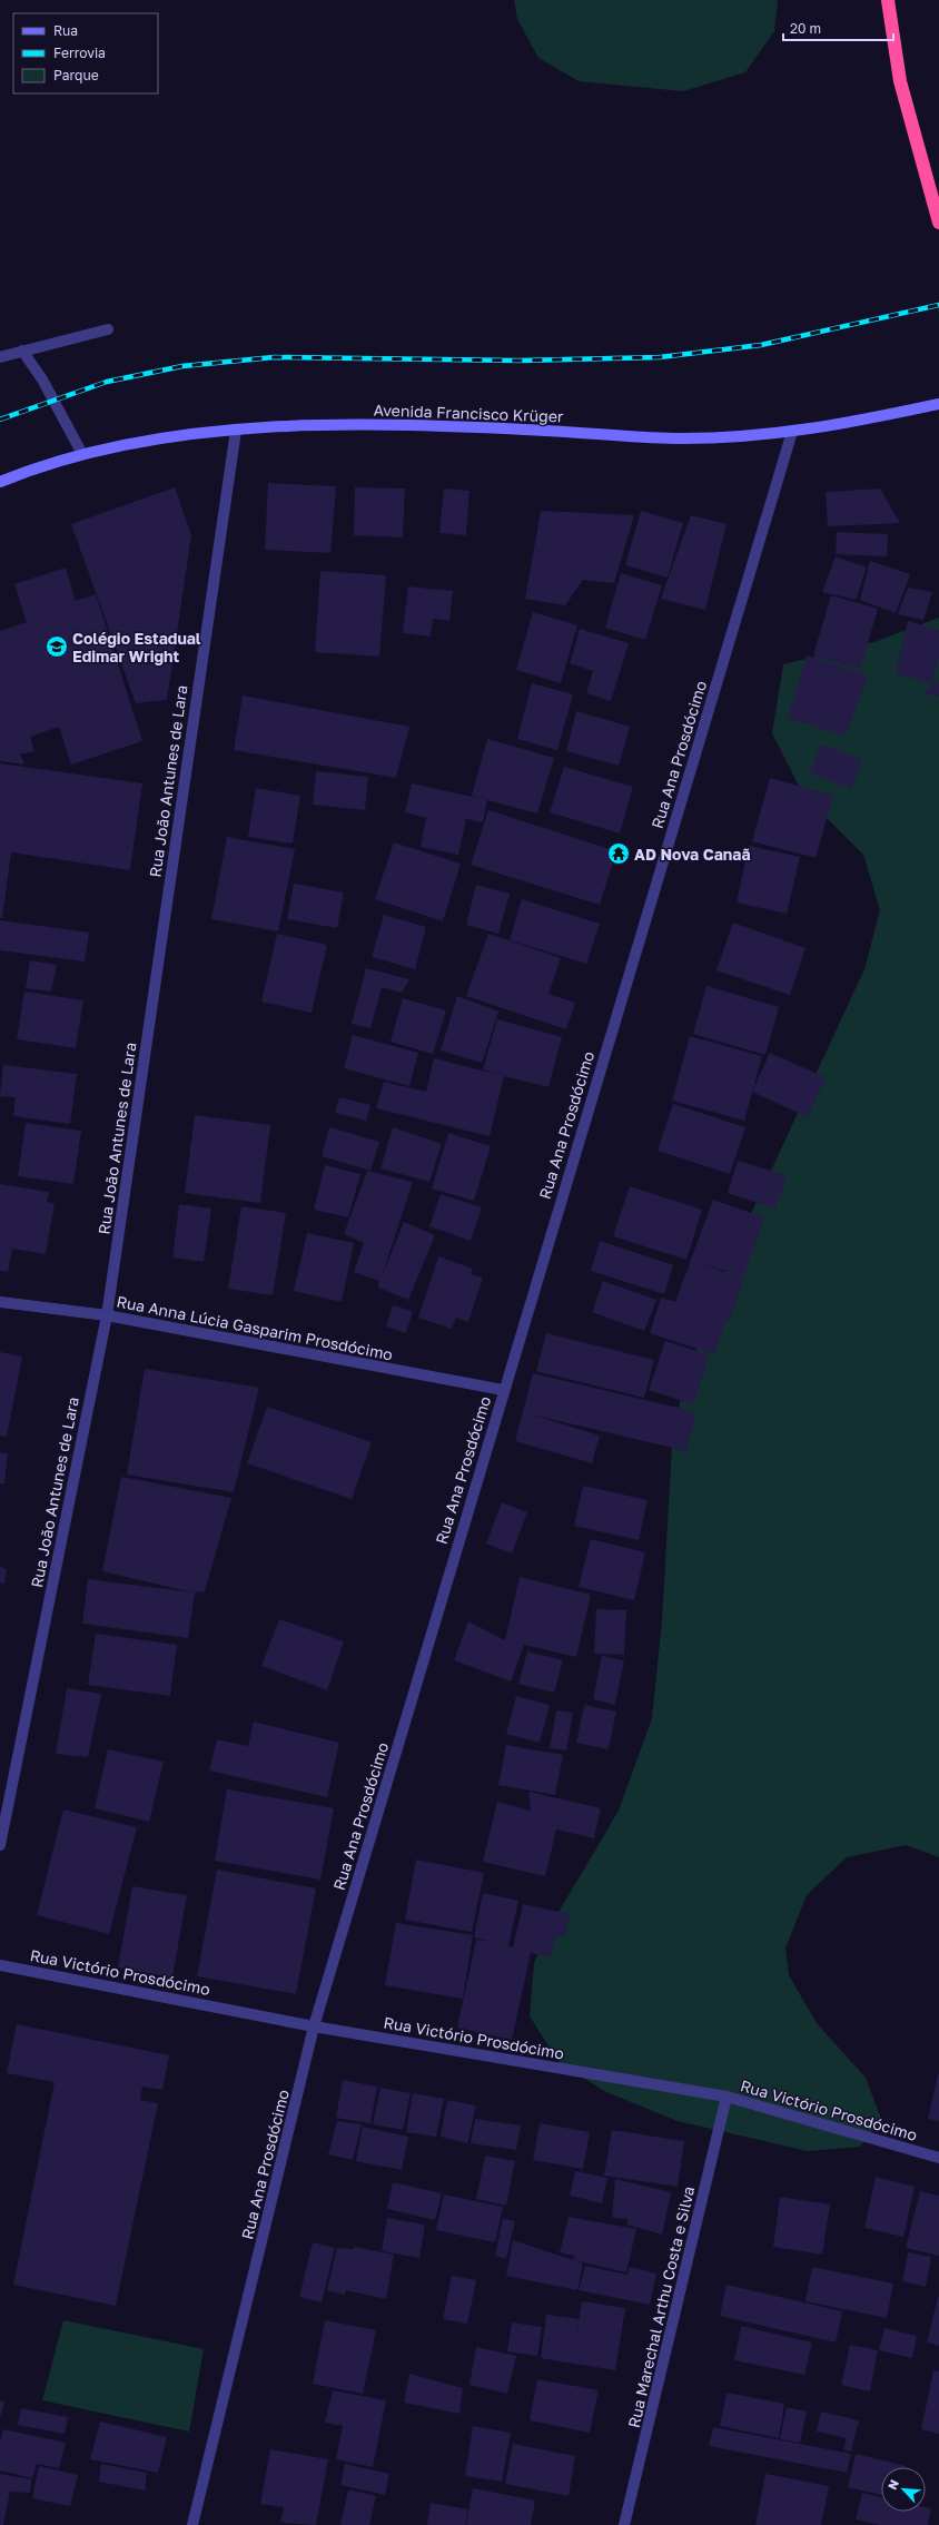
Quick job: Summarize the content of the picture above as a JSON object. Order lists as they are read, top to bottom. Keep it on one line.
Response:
{"streets":{"main road":["Avenida Francisco Krüger"],"street":["Rua Ana Prosdócimo","Rua João Antunes de Lara","Rua Anna Lúcia Gasparim Prosdócimo","Rua Victório Prosdócimo","Rua Marechal Arthu Costa e Silva"]},"crossings":[["Avenida Francisco Krüger","Rua Ana Prosdócimo"],["Avenida Francisco Krüger","Rua João Antunes de Lara"],["Rua Ana Prosdócimo","Rua Anna Lúcia Gasparim Prosdócimo"],["Rua Ana Prosdócimo","Rua Victório Prosdócimo"],["Rua João Antunes de Lara","Rua Anna Lúcia Gasparim Prosdócimo"],["Rua Victório Prosdócimo","Rua Marechal Arthu Costa e Silva"]],"places":{"school or university":["Colégio Estadual Edimar Wright"],"temple":["AD Nova Canaã"]},"legend":["Rua","Ferrovia","Parque"],"scale_bar":"20 m","north":"top left"}
